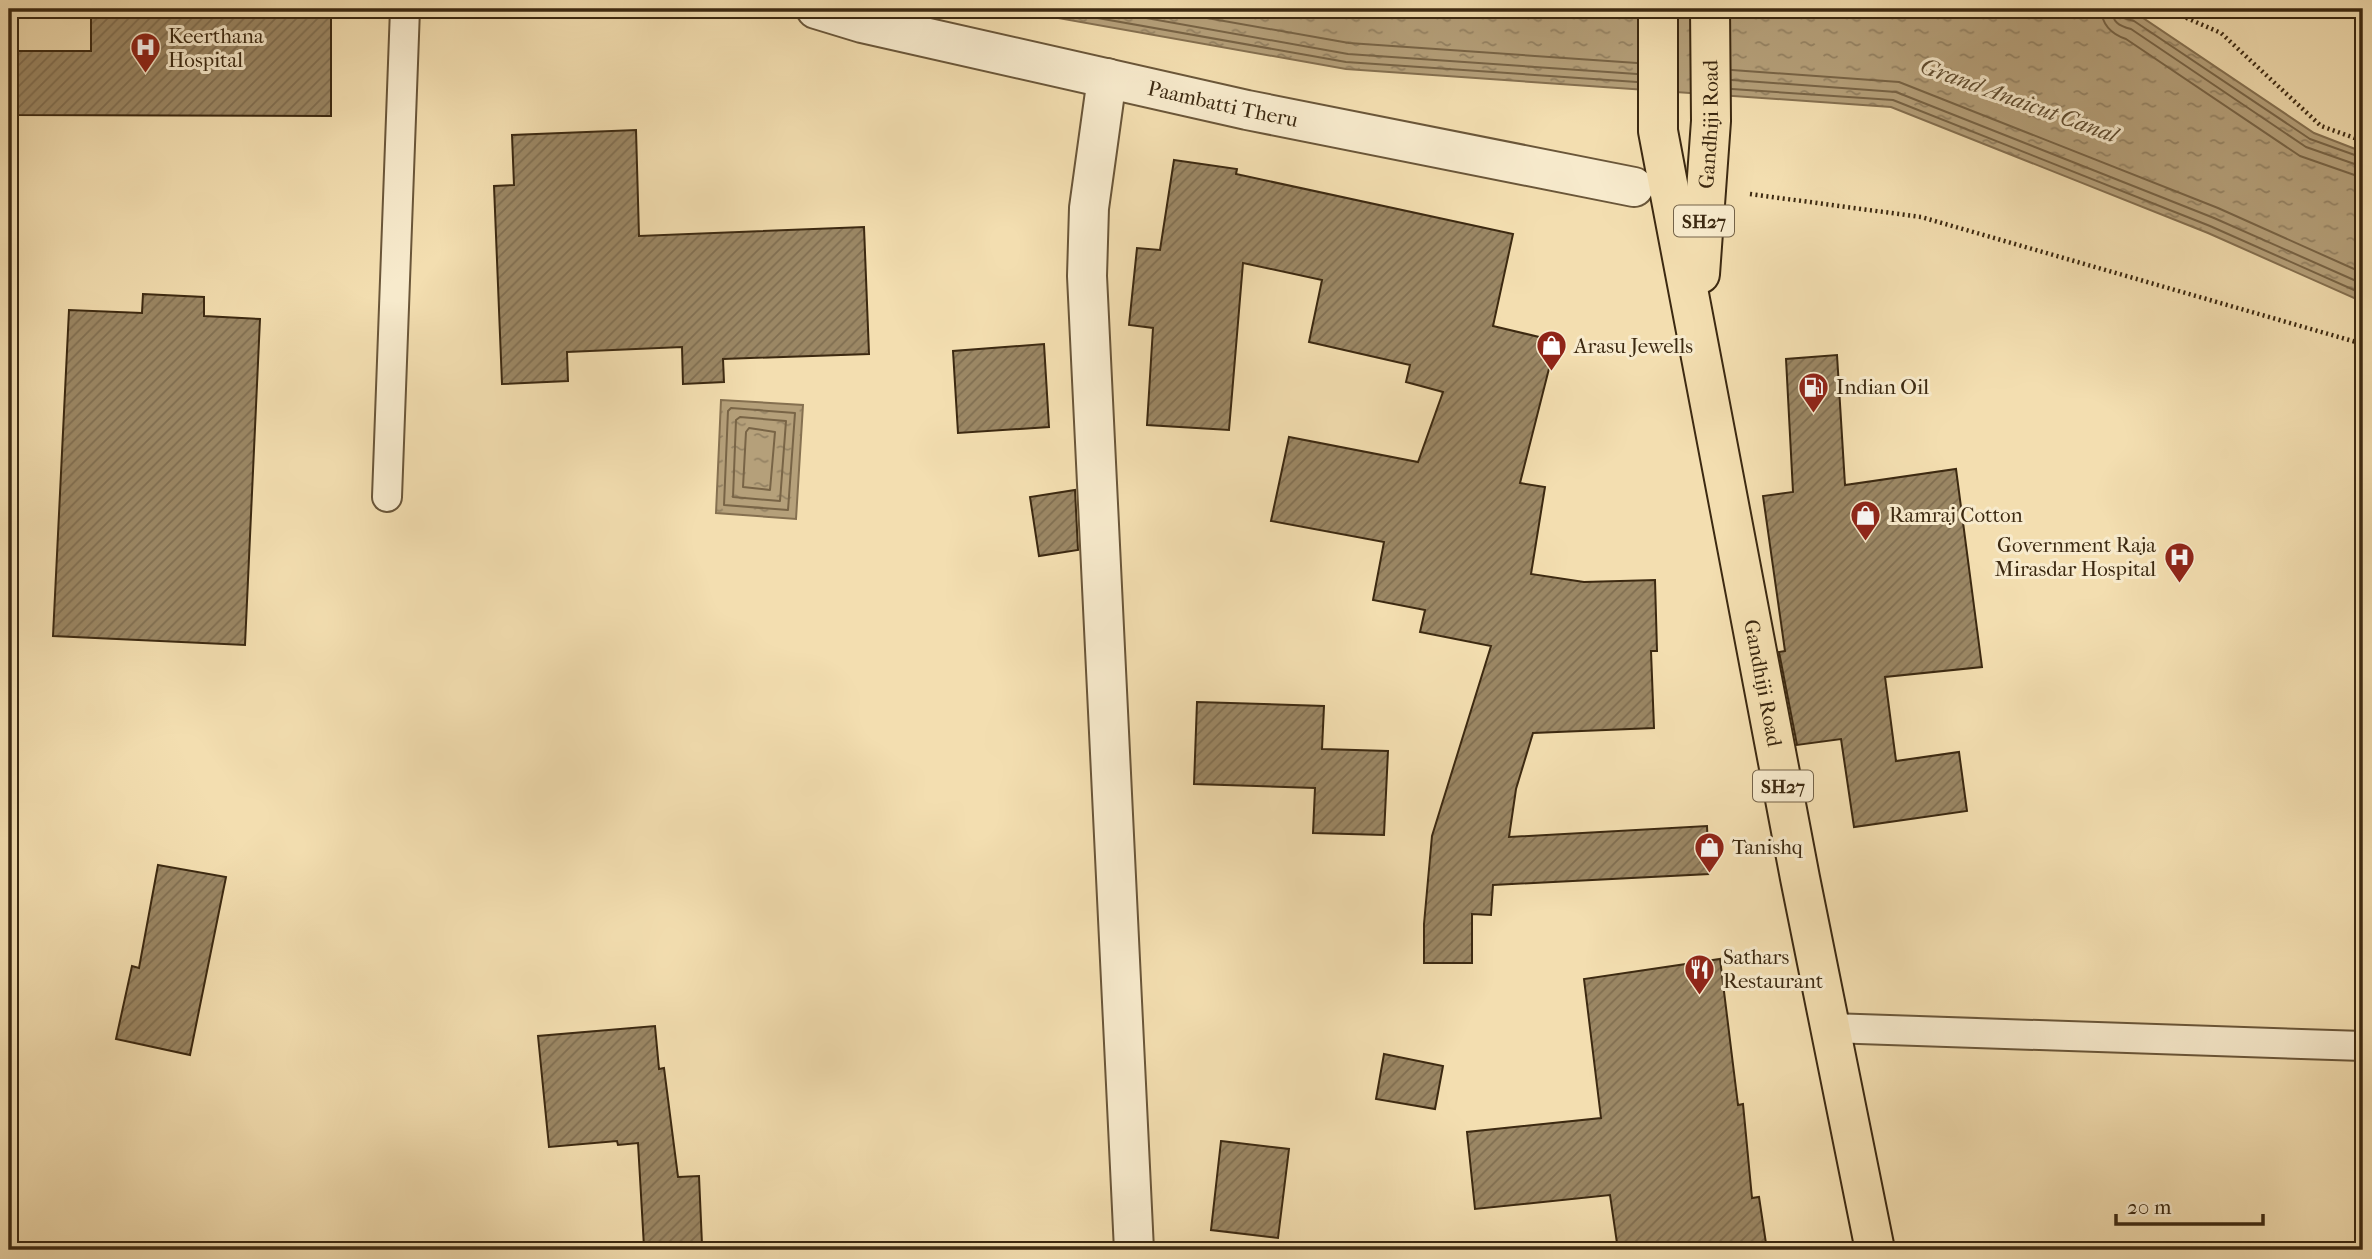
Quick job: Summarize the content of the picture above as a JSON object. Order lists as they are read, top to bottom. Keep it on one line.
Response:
{"streets":{"main road":["Gandhiji Road","SH27"],"street":["Paambatti Theru"]},"water":["Grand Anaicut Canal"],"places":{"hospital":["Keerthana Hospital","Government Raja Mirasdar Hospital"],"shop":["Arasu Jewells","Ramraj Cotton","Tanishq"],"fuel station":["Indian Oil"],"restaurant":["Sathars Restaurant"]},"scale_bar":"20 m"}
